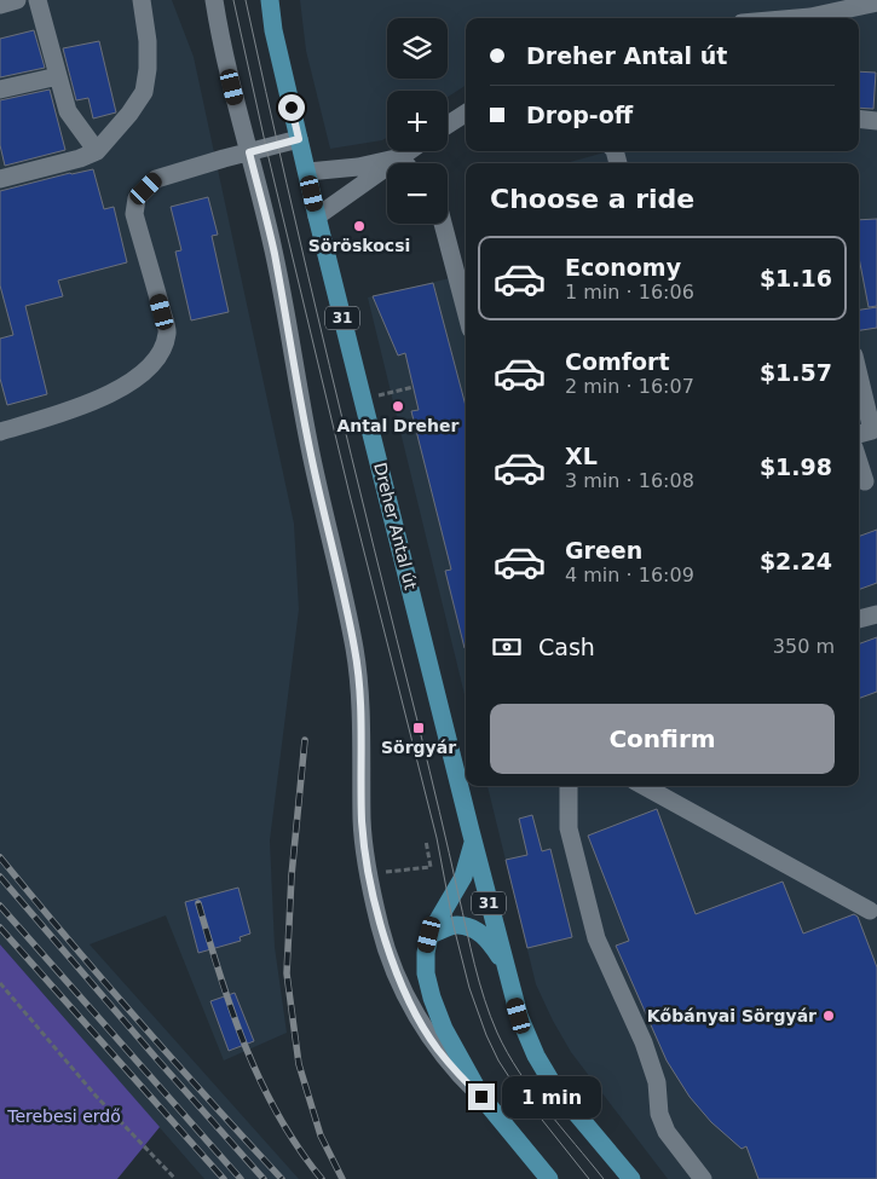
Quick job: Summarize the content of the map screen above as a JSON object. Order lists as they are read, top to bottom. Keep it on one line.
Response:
{"streets":{"main road":["31","Dreher Antal út"]},"crossings":[["31","Dreher Antal út"]],"parks":["Terebesi erdő"],"places":{"other":["Söröskocsi","Antal Dreher","Kőbányai Sörgyár"],"transit":["Sörgyár"]},"page":{"map_buttons":["+","−"],"banner":["Dreher Antal út","Drop-off"],"heading":"Choose a ride","list":[{"name":"Economy","note":"1 min · 16:06","value":"$1.16"},{"name":"Comfort","note":"2 min · 16:07","value":"$1.57"},{"name":"XL","note":"3 min · 16:08","value":"$1.98"},{"name":"Green","note":"4 min · 16:09","value":"$2.24"}],"pay":["Cash","350 m"],"buttons":"Confirm","bubble":"1 min"}}
